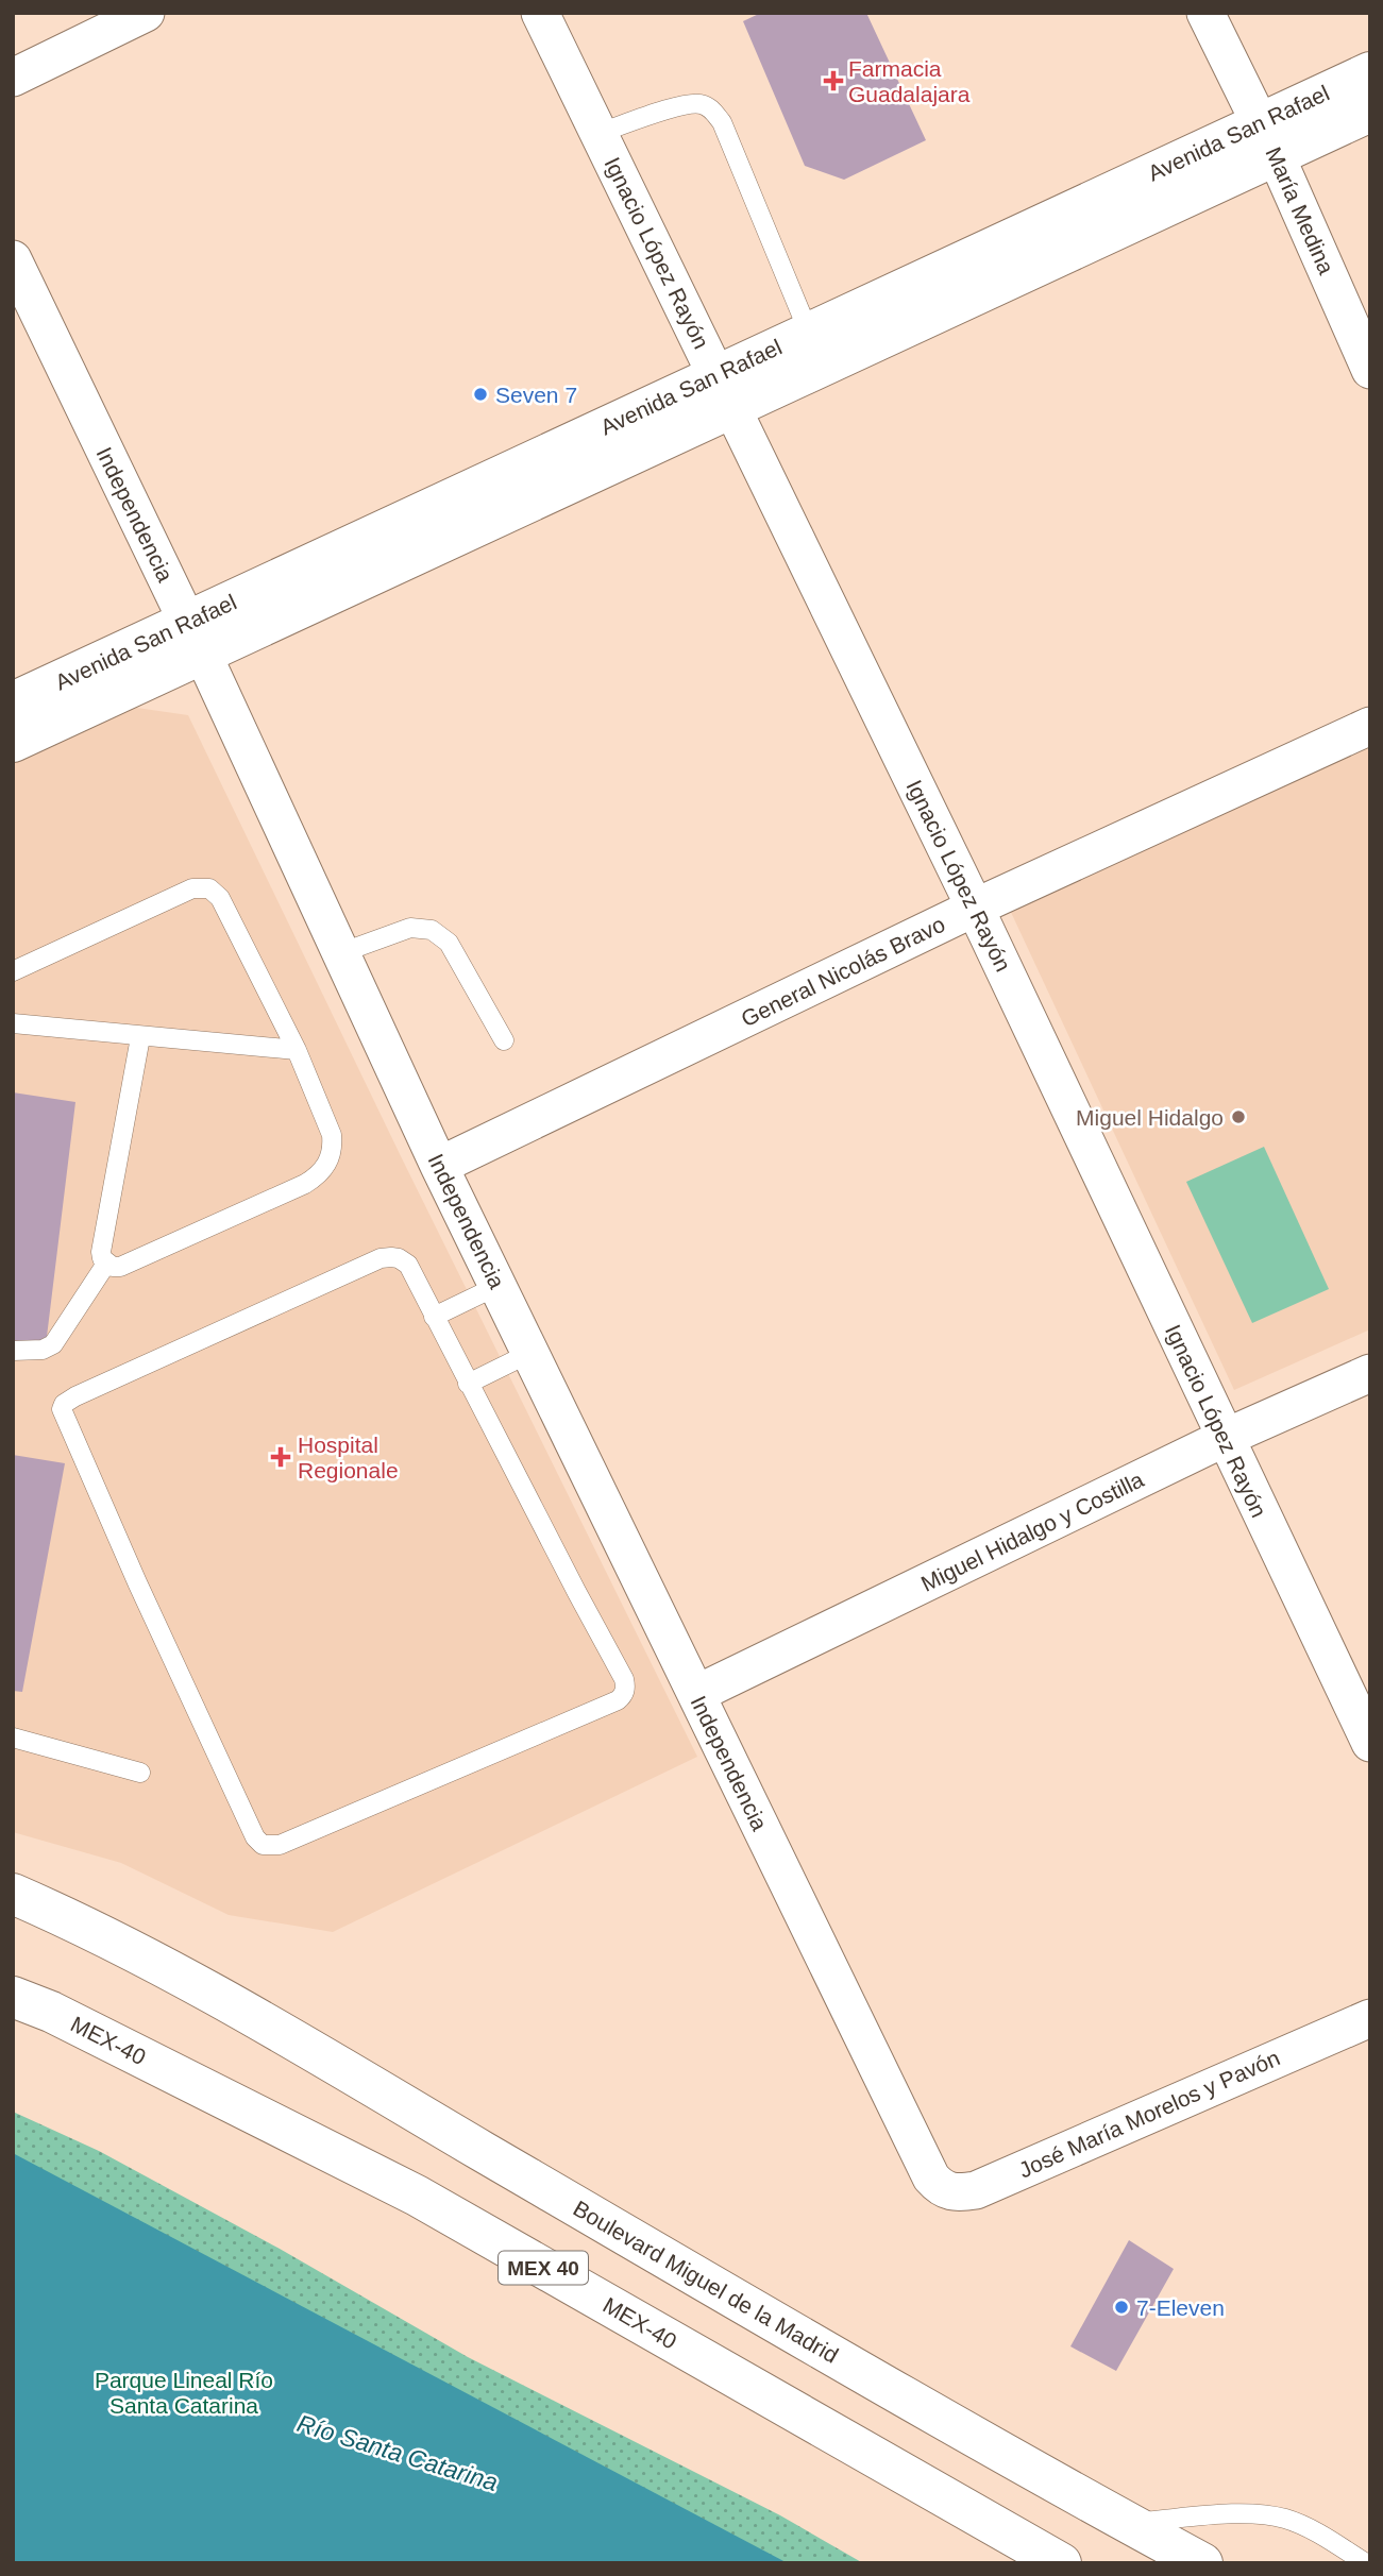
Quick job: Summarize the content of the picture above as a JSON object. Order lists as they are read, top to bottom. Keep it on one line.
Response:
{"streets":{"main road":["Avenida San Rafael","MEX-40","MEX 40","Boulevard Miguel de la Madrid"],"street":["María Medina","Ignacio López Rayón","Independencia","General Nicolás Bravo","Miguel Hidalgo y Costilla","José María Morelos y Pavón"]},"crossings":[["Avenida San Rafael","María Medina"],["Avenida San Rafael","Ignacio López Rayón"],["Avenida San Rafael","Independencia"],["Ignacio López Rayón","General Nicolás Bravo"],["Ignacio López Rayón","Miguel Hidalgo y Costilla"],["Independencia","General Nicolás Bravo"],["Independencia","Miguel Hidalgo y Costilla"],["Independencia","José María Morelos y Pavón"]],"water":["Río Santa Catarina"],"parks":["Parque Lineal Río Santa Catarina"],"places":{"health":["Farmacia Guadalajara","Hospital Regionale"],"other":["Seven 7","Miguel Hidalgo","7-Eleven"]}}
